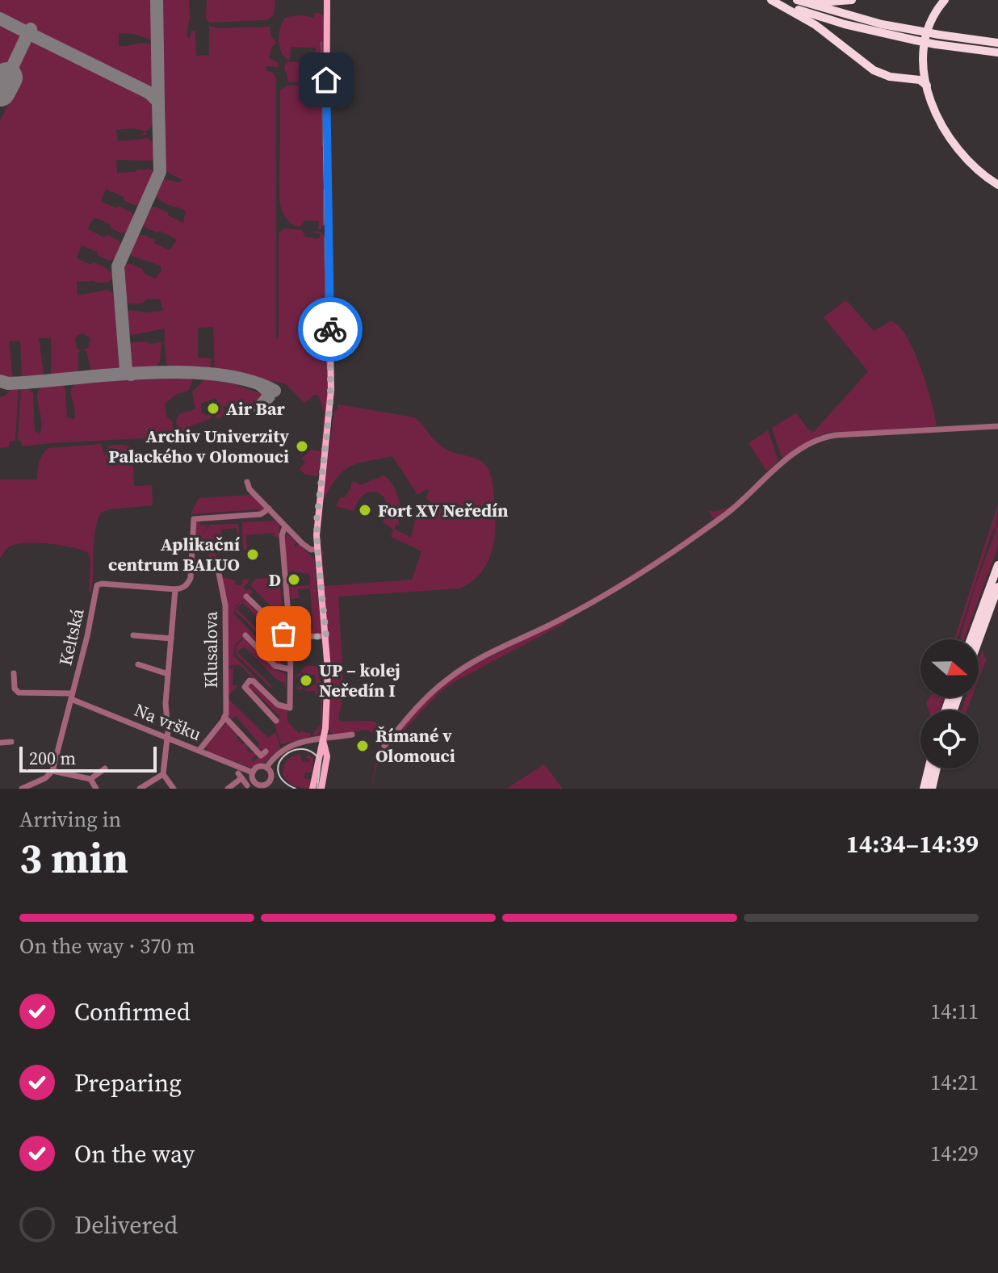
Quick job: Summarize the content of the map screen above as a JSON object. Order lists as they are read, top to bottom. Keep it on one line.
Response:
{"streets":{"street":["Keltská","Klusalova","Na vršku"]},"crossings":[["Keltská","Na vršku"]],"places":["Air Bar","Archiv Univerzity Palackého v Olomouci","Fort XV Neředín","Aplikační centrum BALUO","D","UP – kolej Neředín I","Římané v Olomouci"],"scale_bar":"200 m","north":"right","page":{"scale":"200 m","heading":["3 min","Arriving in","14:34–14:39"],"bar":"On the way · 370 m","list":[["Confirmed","14:11"],["Preparing","14:21"],["On the way","14:29"],"Delivered"]}}
